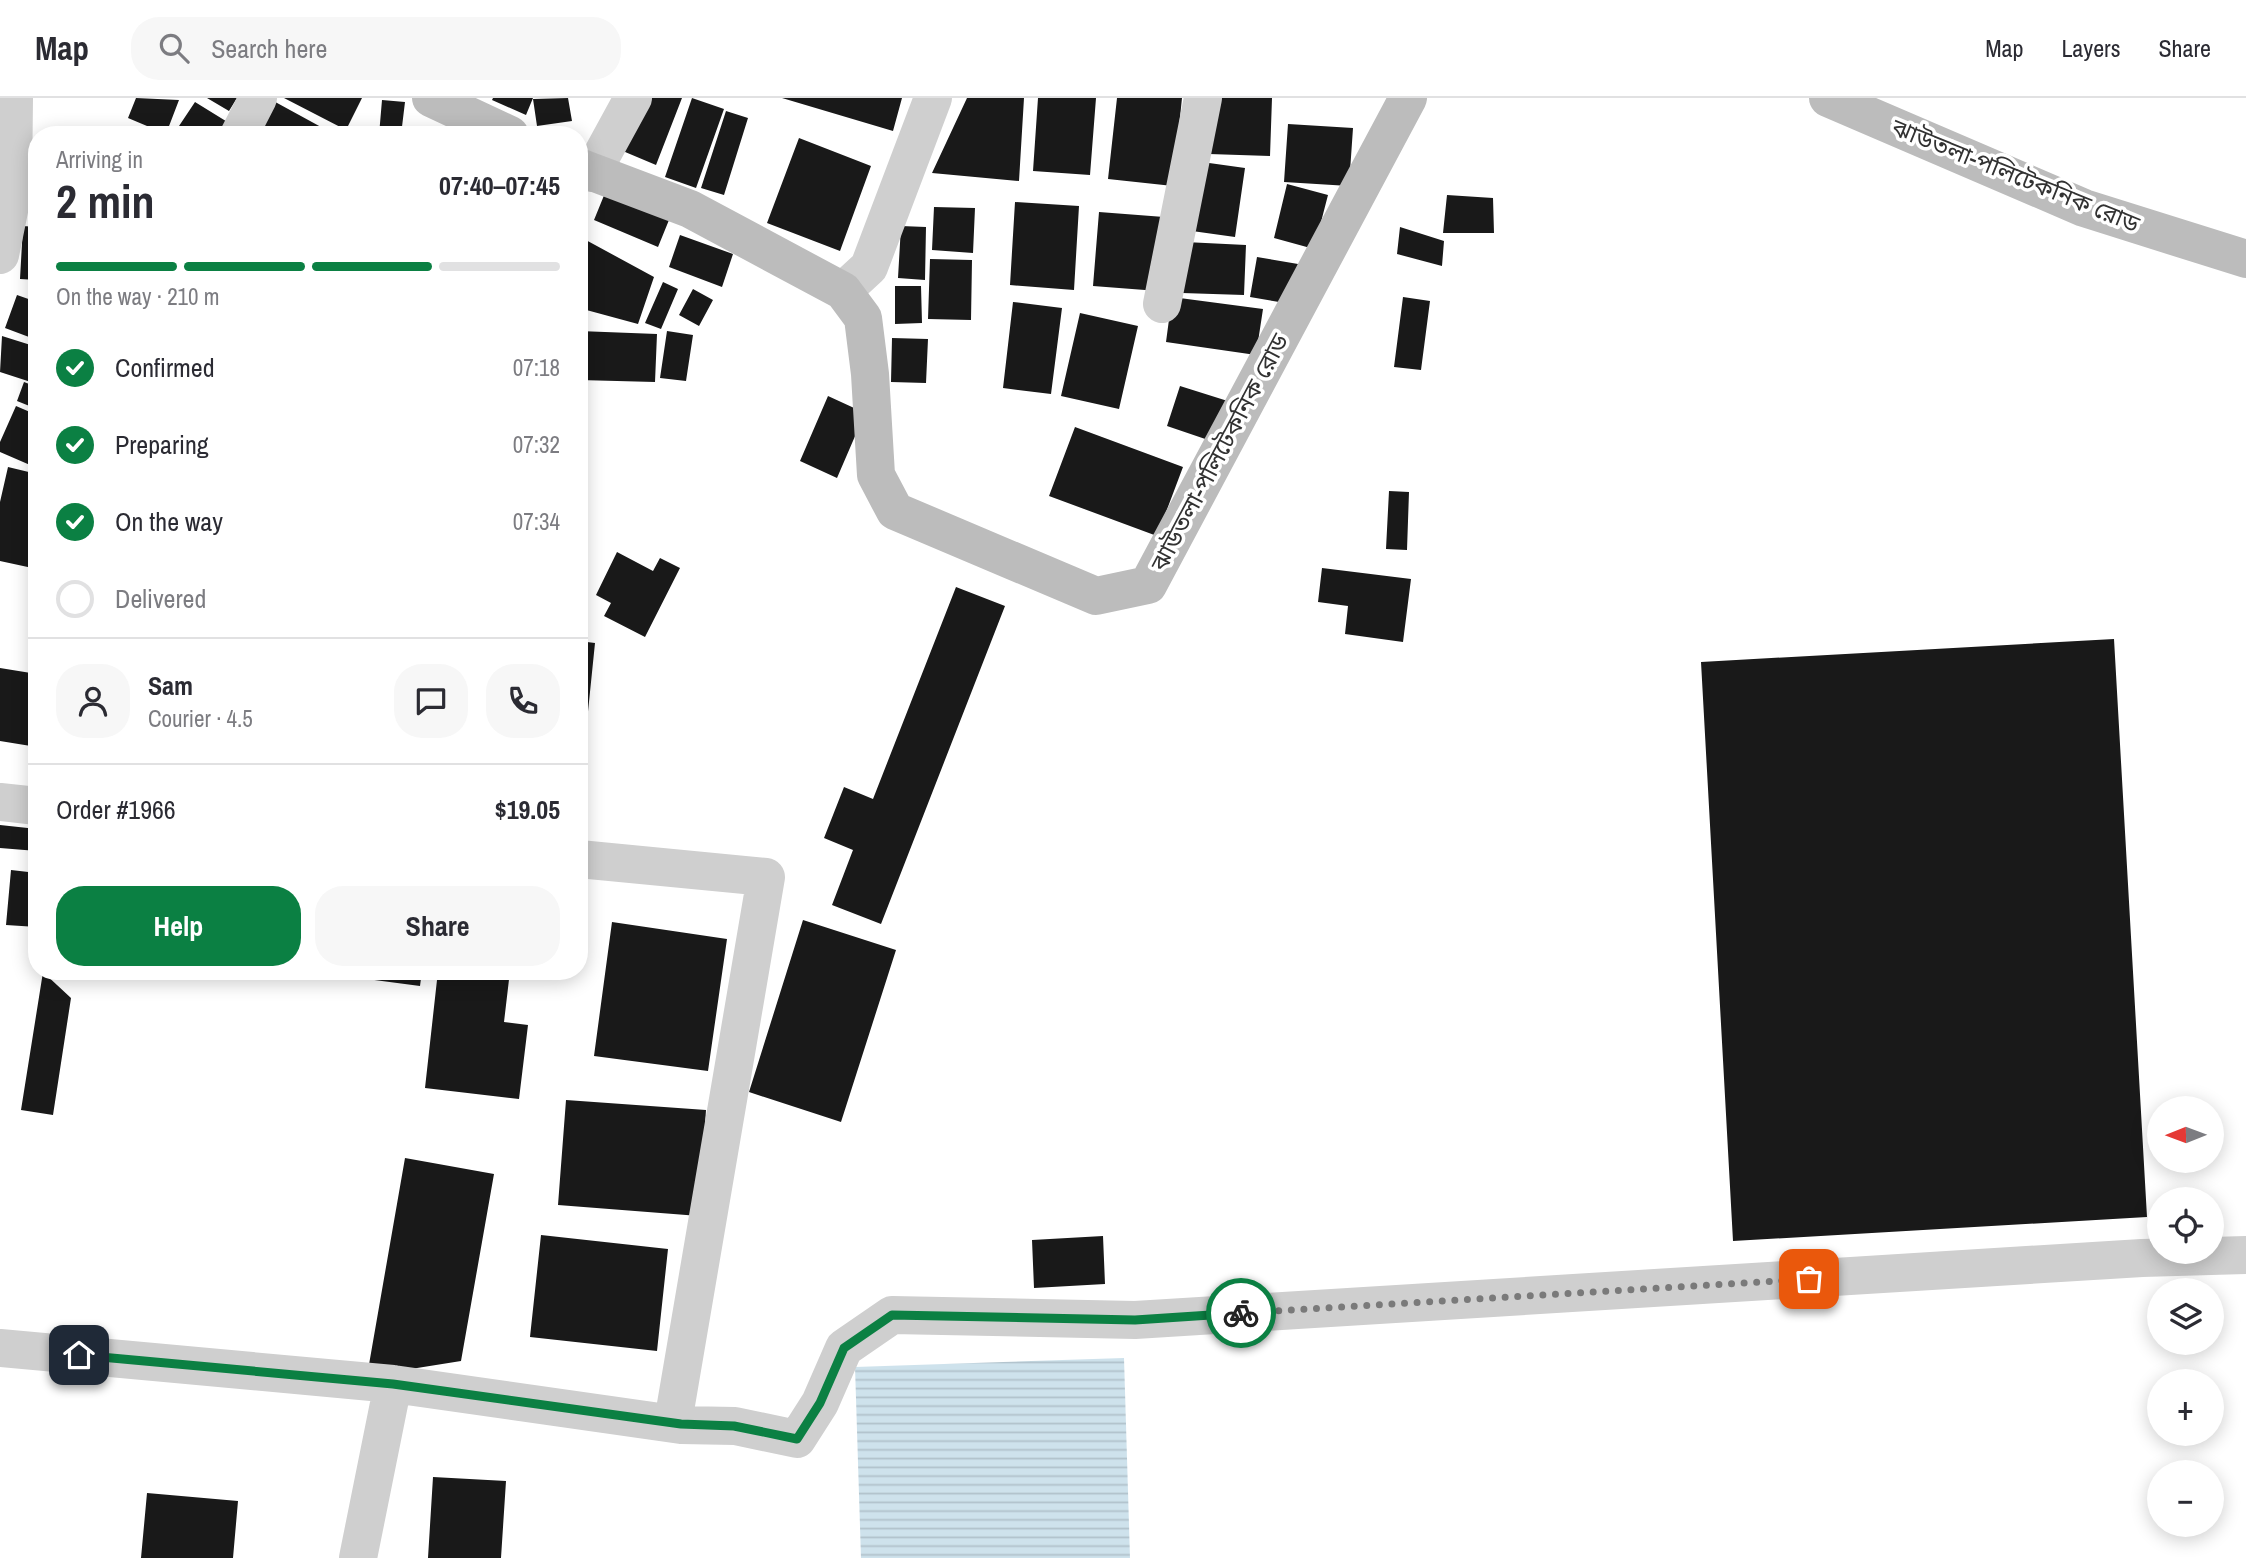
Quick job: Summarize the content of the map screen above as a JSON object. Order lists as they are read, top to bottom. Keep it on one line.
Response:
{"streets":{"main road":["ঝাউতলা-পলিটেকনিক রোড"]},"north":"left","page":{"header":"Map","search":"Search here","nav":["Map","Layers","Share"],"heading":["2 min","Arriving in","07:40–07:45"],"panel":["Sam","Courier · 4.5","Order #1966","$19.05"],"bar":"On the way · 210 m","list":[["Confirmed","07:18"],["Preparing","07:32"],["On the way","07:34"],"Delivered"],"buttons":["Help","Share"],"map_buttons":["+","−"]}}
